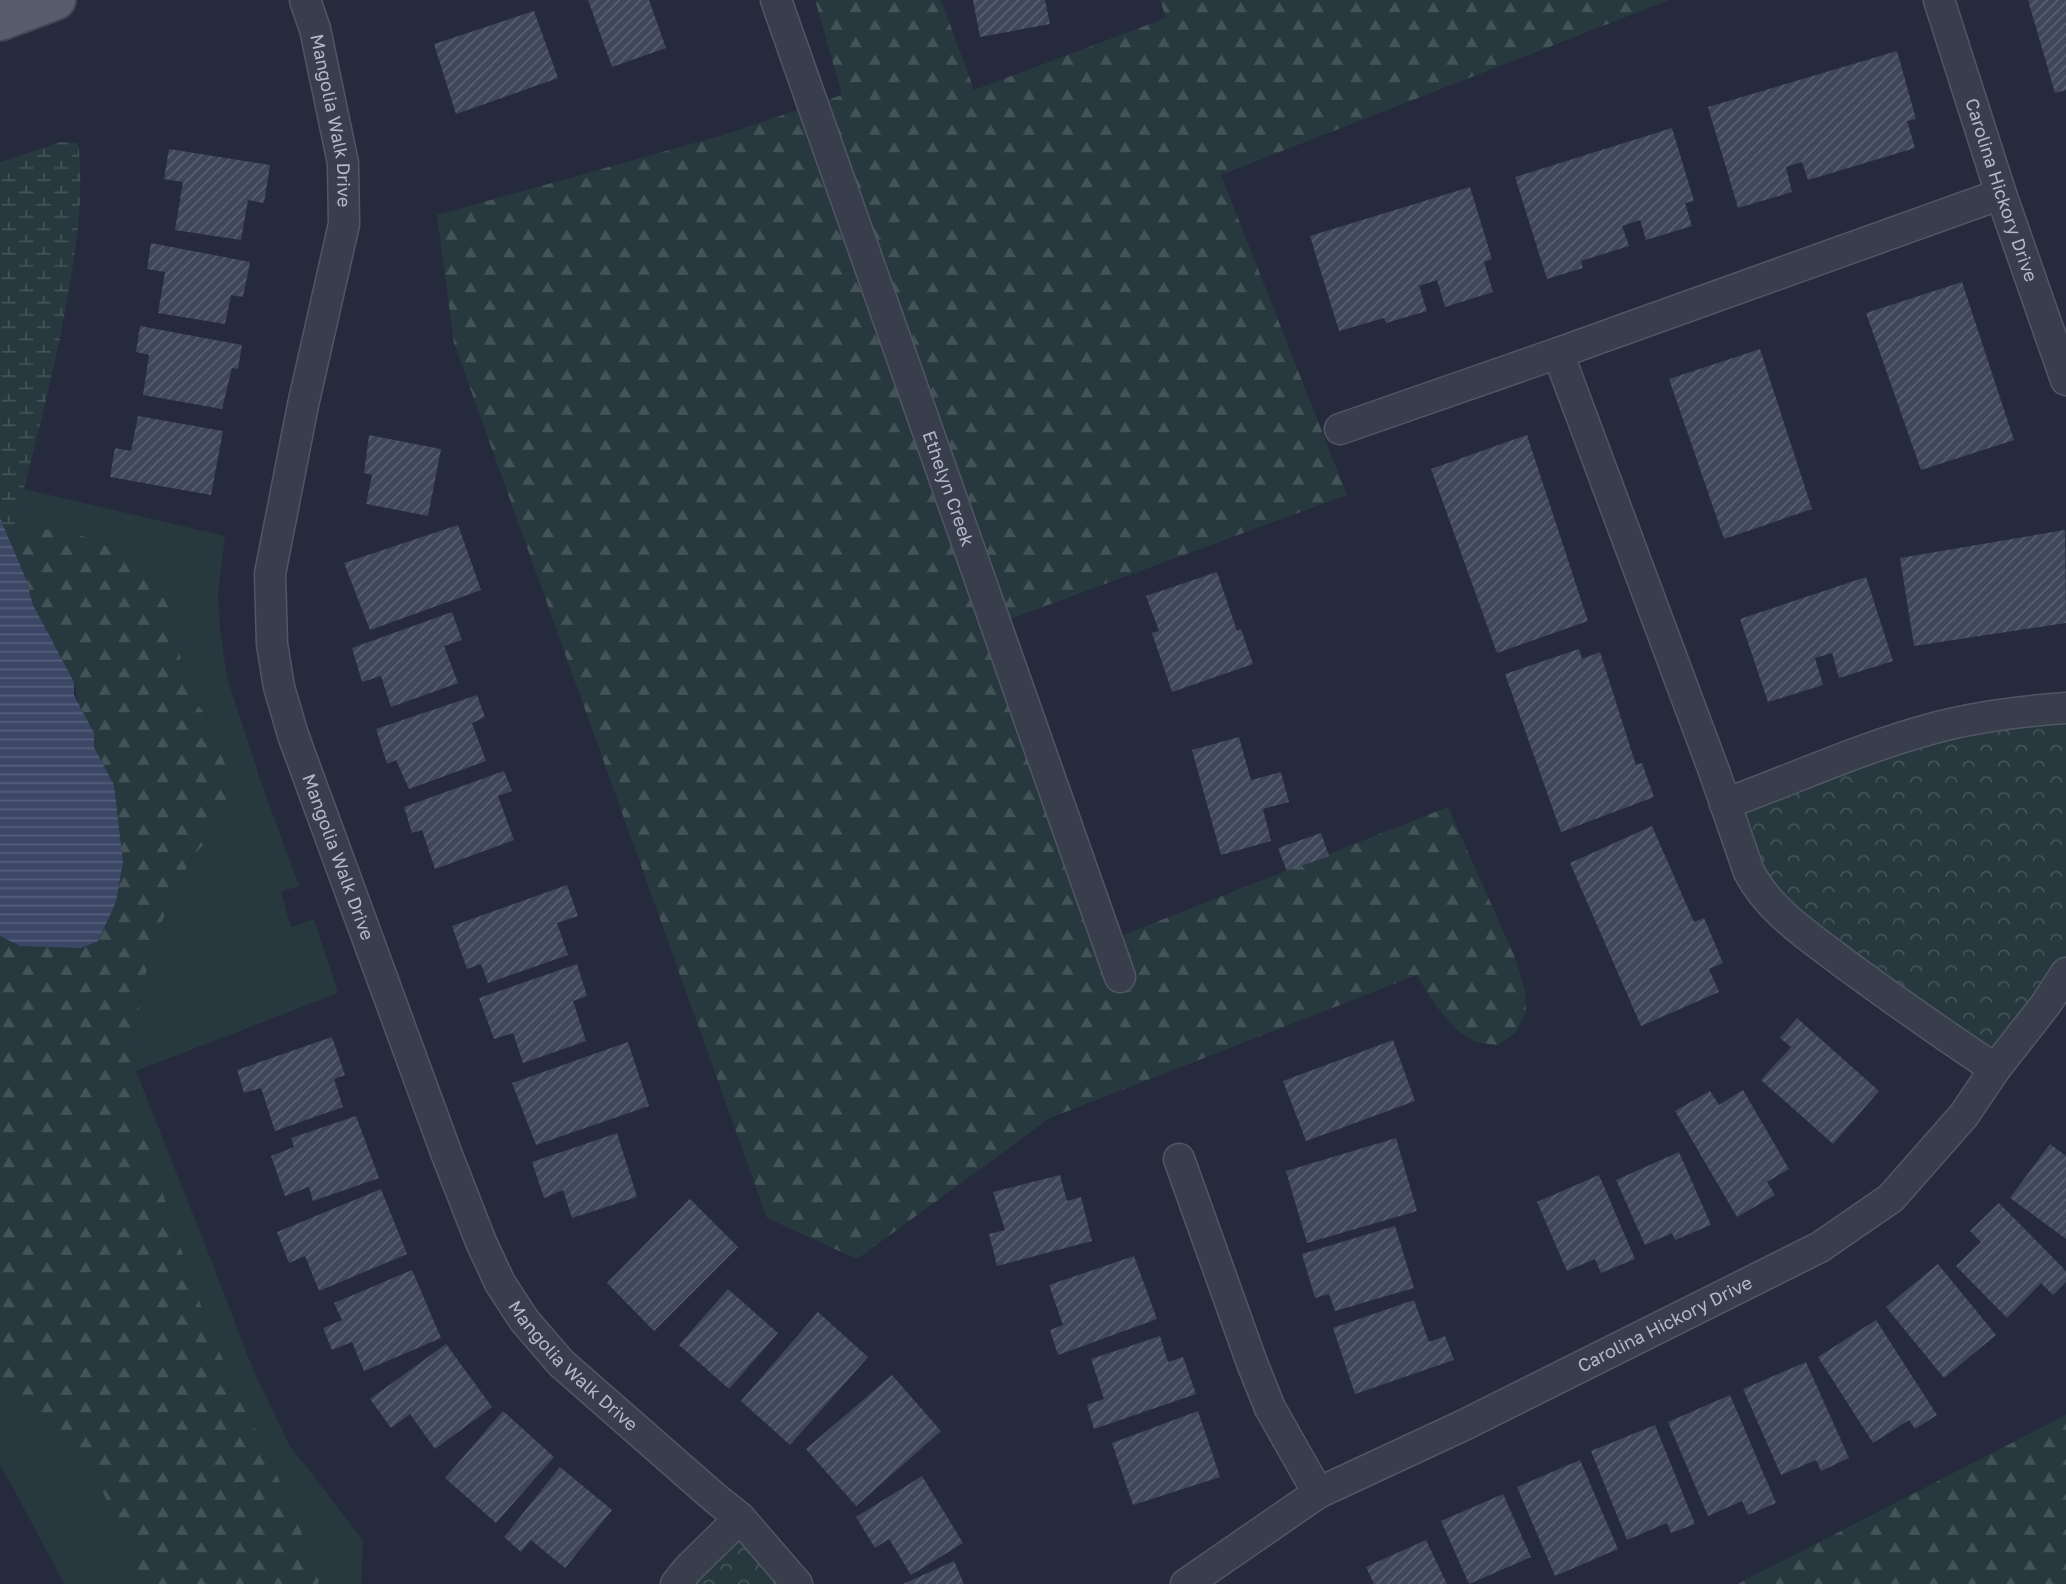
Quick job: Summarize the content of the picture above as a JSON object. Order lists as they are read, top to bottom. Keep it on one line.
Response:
{"streets":{"street":["Mangolia Walk Drive","Carolina Hickory Drive","Ethelyn Creek"]}}
